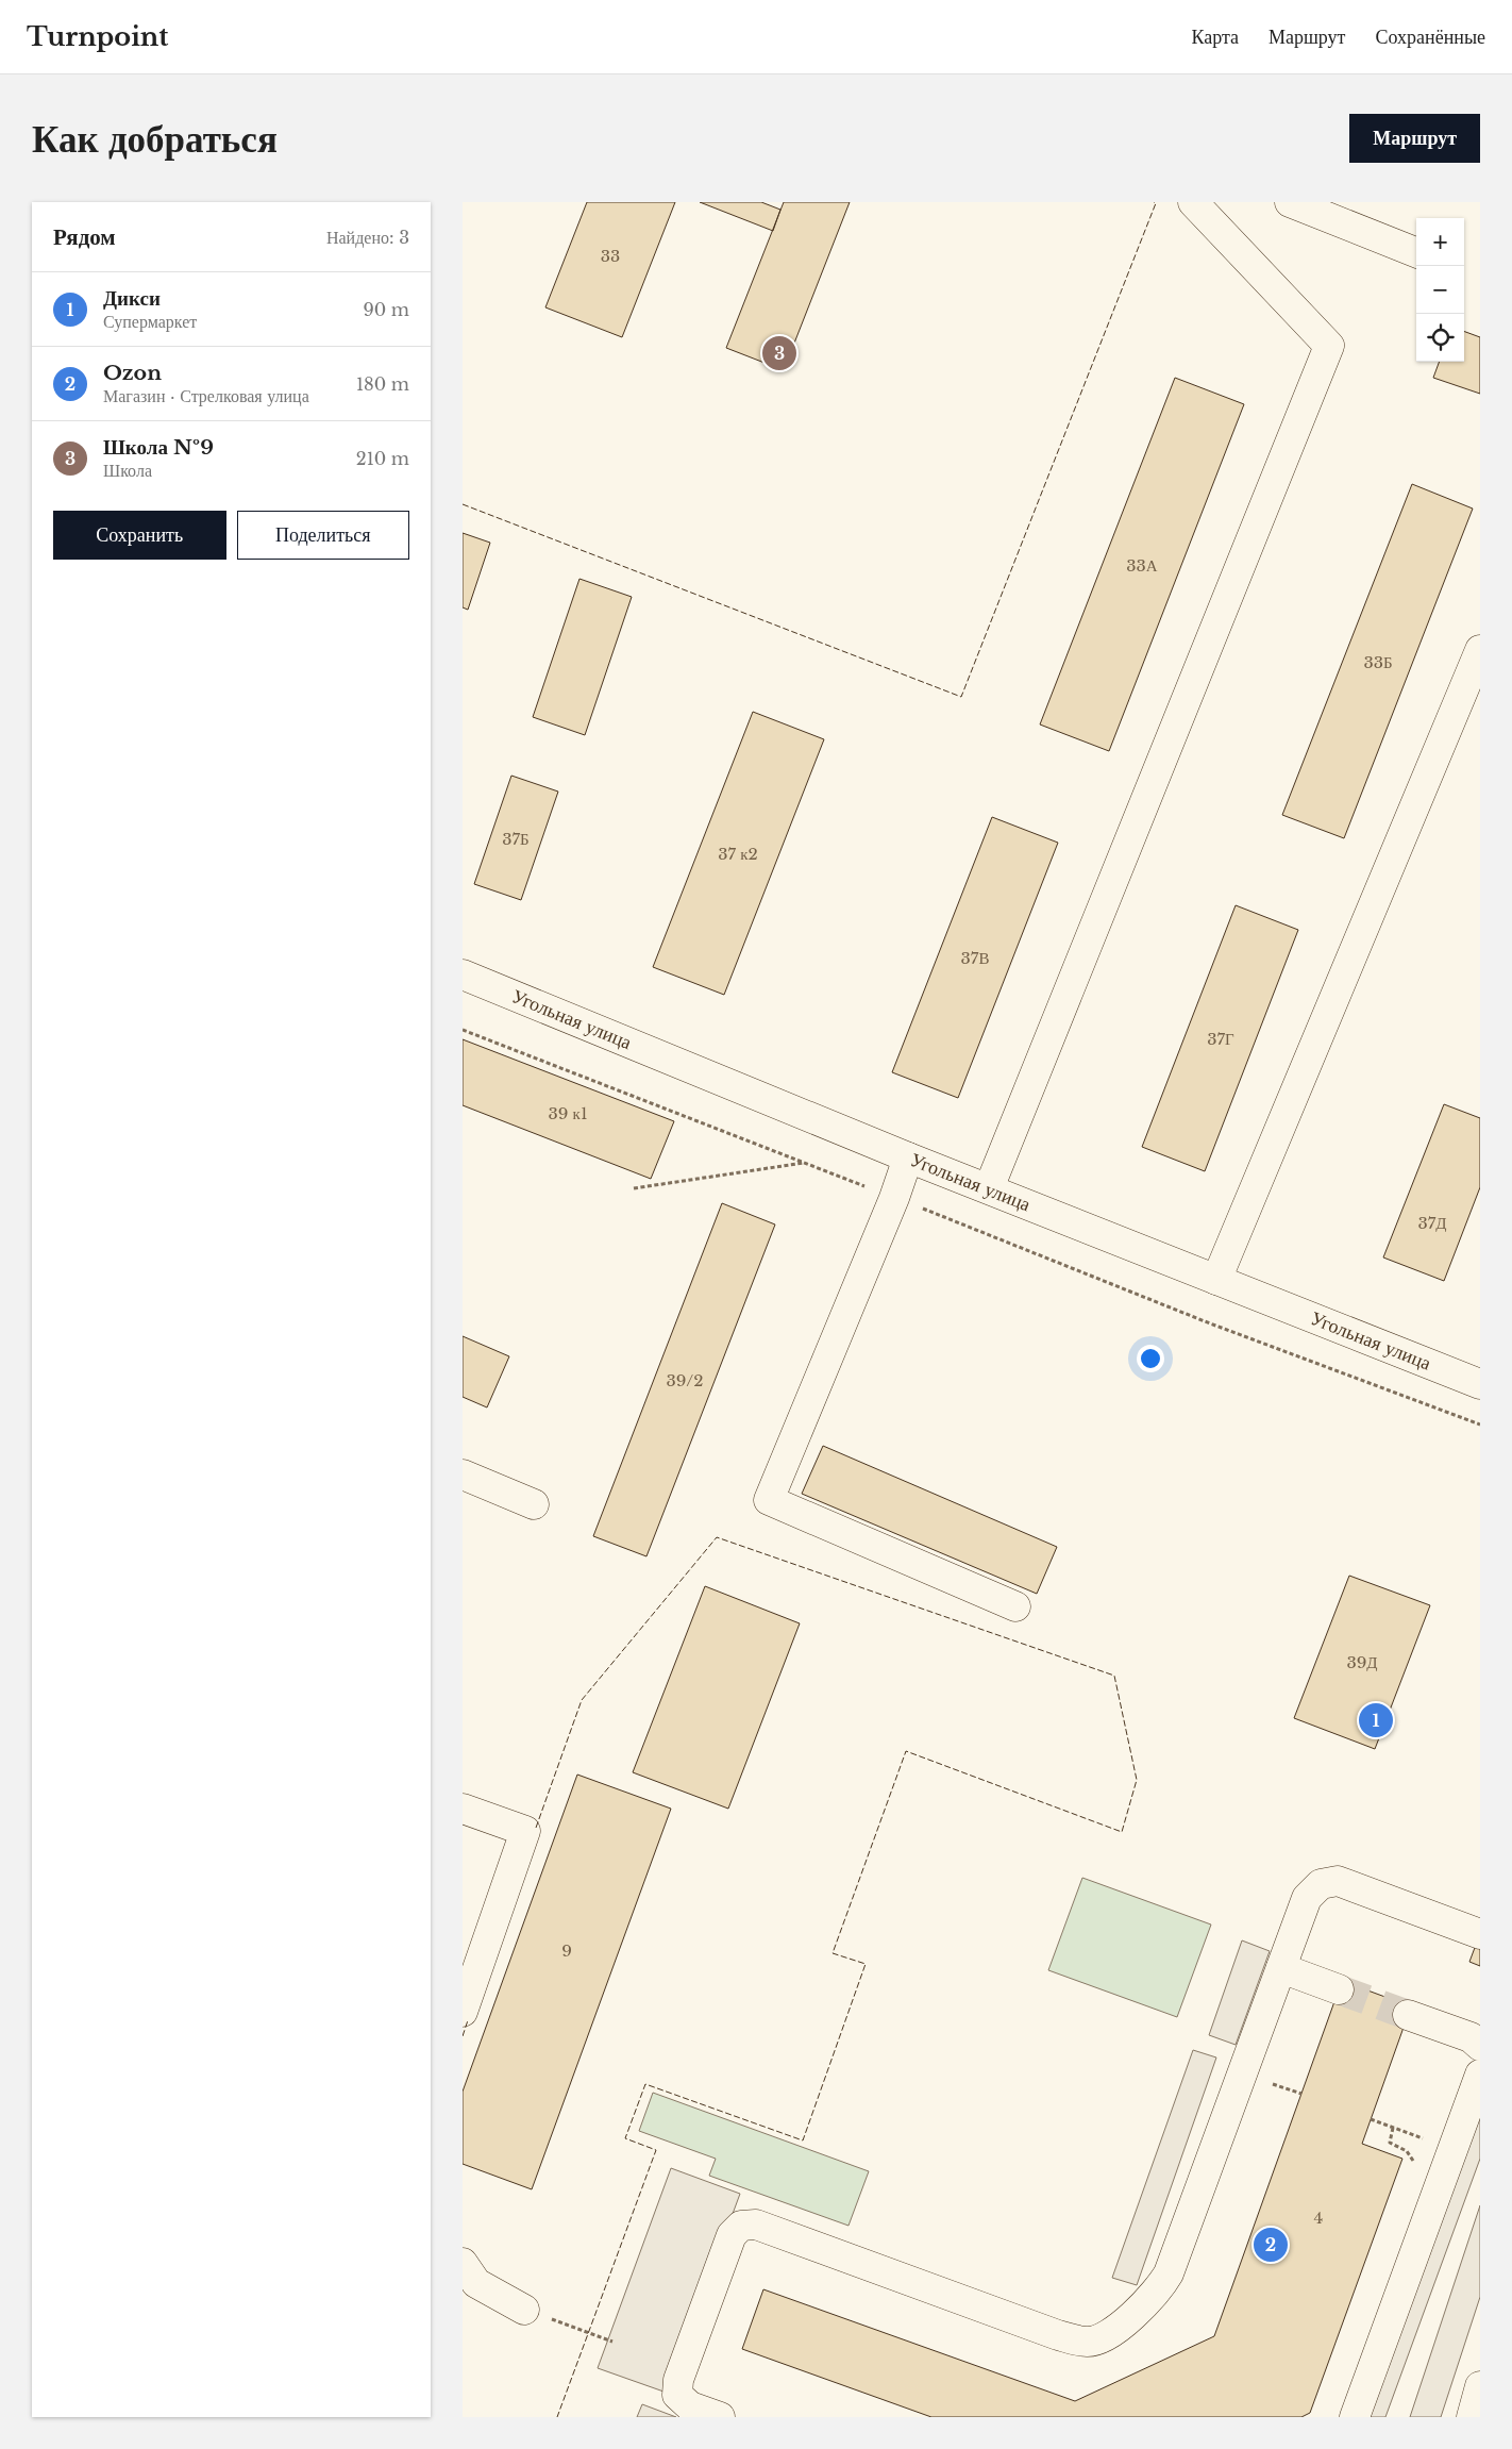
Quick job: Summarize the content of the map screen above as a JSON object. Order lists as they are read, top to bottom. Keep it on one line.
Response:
{"streets":{"street":["Угольная улица"]},"house_numbers":["33","33А","33Б","37Б","37 к2","37В","37Г","39 к1","37Д","39/2","39Д","9","4"],"page":{"header":"Turnpoint","nav":["Карта","Маршрут","Сохранённые"],"buttons":["Маршрут",["Сохранить","Поделиться"]],"title":"Как добраться","heading":["Рядом","Найдено: 3"],"map_buttons":["+","−"],"list":[{"mark":"1","name":"Дикси","note":"Супермаркет","value":"90 m"},{"mark":"2","name":"Ozon","note":"Магазин · Стрелковая улица","value":"180 m"},{"mark":"3","name":"Школа №9","note":"Школа","value":"210 m"}],"pins":["3","1","2"]}}
